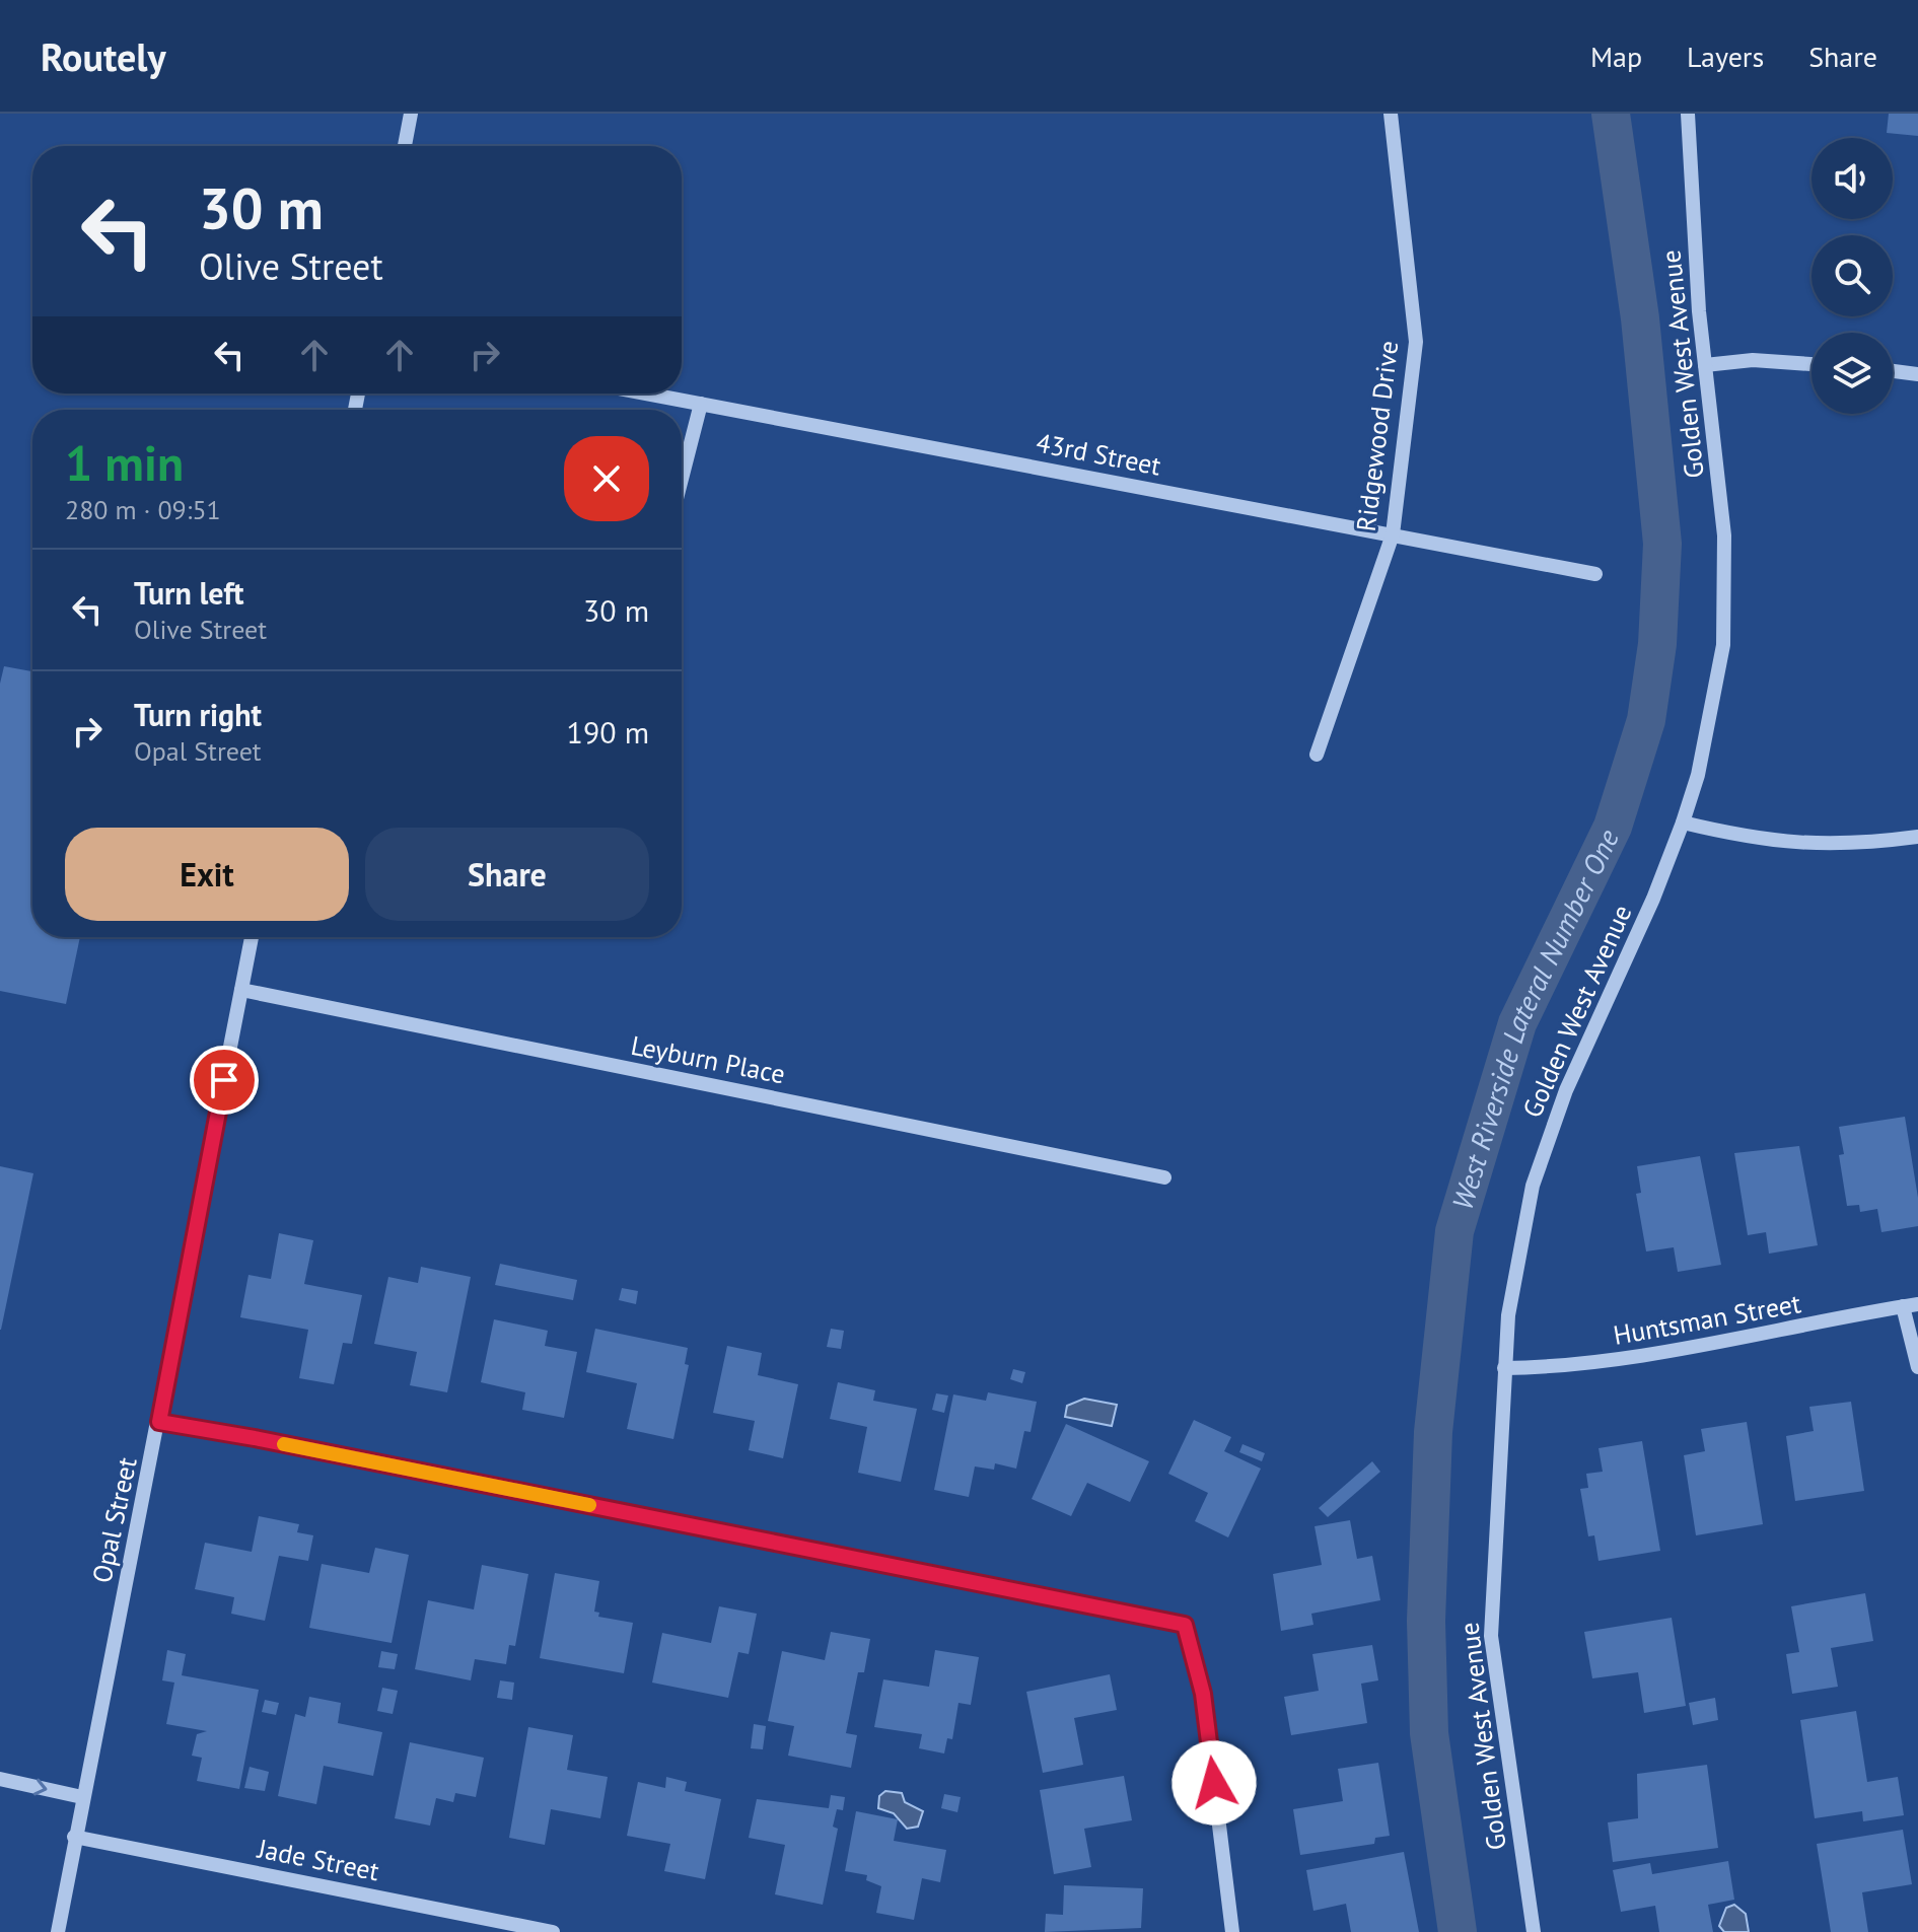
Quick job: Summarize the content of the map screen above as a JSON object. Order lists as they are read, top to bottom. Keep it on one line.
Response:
{"streets":{"street":["Golden West Avenue","Ridgewood Drive","43rd Street","Leyburn Place","Huntsman Street","Opal Street","Jade Street"]},"crossings":[["Golden West Avenue","Huntsman Street"],["Ridgewood Drive","43rd Street"],["Leyburn Place","Opal Street"],["Opal Street","Jade Street"]],"water":["West Riverside Lateral Number One"],"page":{"header":"Routely","nav":["Map","Layers","Share"],"turn":["30 m","Olive Street"],"heading":["1 min","280 m · 09:51"],"list":[{"name":"Turn left","note":"Olive Street","value":"30 m"},{"name":"Turn right","note":"Opal Street","value":"190 m"}],"buttons":["Exit","Share"]}}
